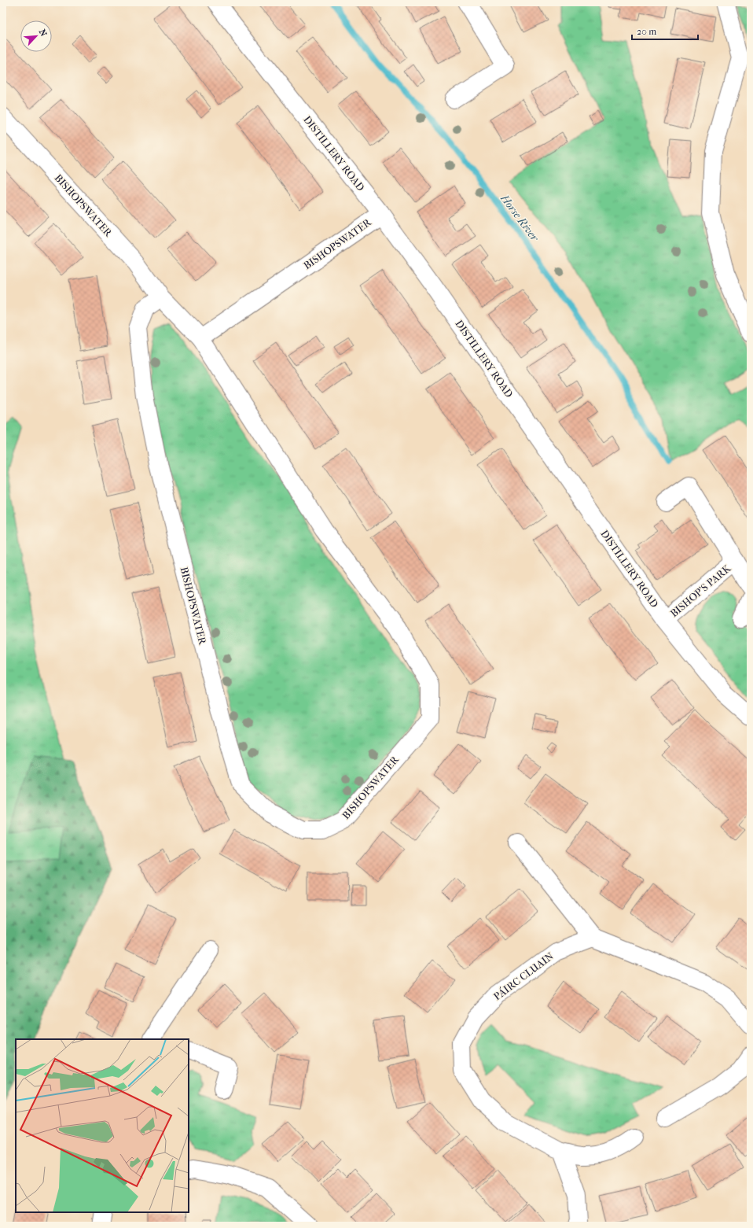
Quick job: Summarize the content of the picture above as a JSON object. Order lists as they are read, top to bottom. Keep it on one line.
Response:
{"streets":{"street":["DISTILLERY ROAD","BISHOPSWATER","BISHOP'S PARK","PÁIRC CLUAIN"]},"crossings":[["DISTILLERY ROAD","BISHOPSWATER"],["DISTILLERY ROAD","BISHOP'S PARK"]],"water":["Horse River"],"scale_bar":"20 m","north":"top right"}
